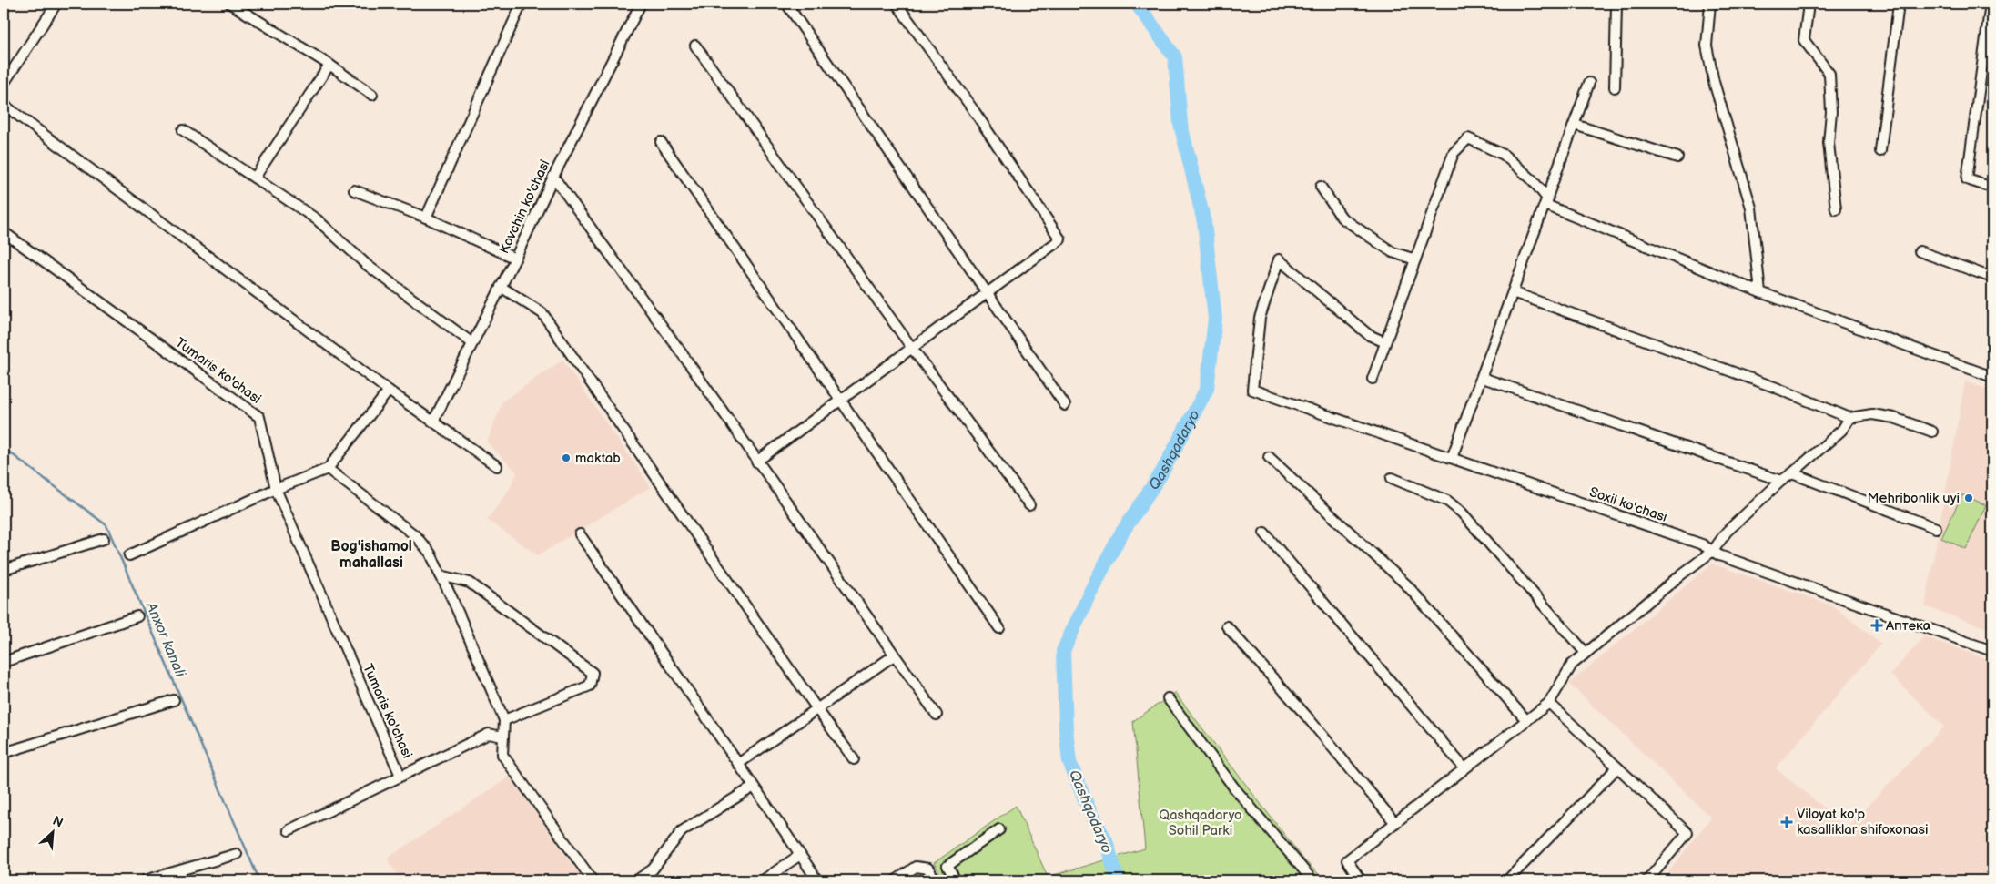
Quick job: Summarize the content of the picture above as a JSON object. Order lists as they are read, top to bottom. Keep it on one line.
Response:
{"streets":{"street":["Kovchin ko'chasi","Tumaris ko'chasi","Soxil ko'chasi"]},"districts":["Bog'ishamol mahallasi"],"water":["Qashqadaryo","Anxor kanali"],"parks":["Qashqadaryo Sohil Parki"],"places":{"other":["maktab","Mehribonlik uyi"],"health":["Аптека","Viloyat ko'p kasalliklar shifoxonasi"]},"north":"top right"}
